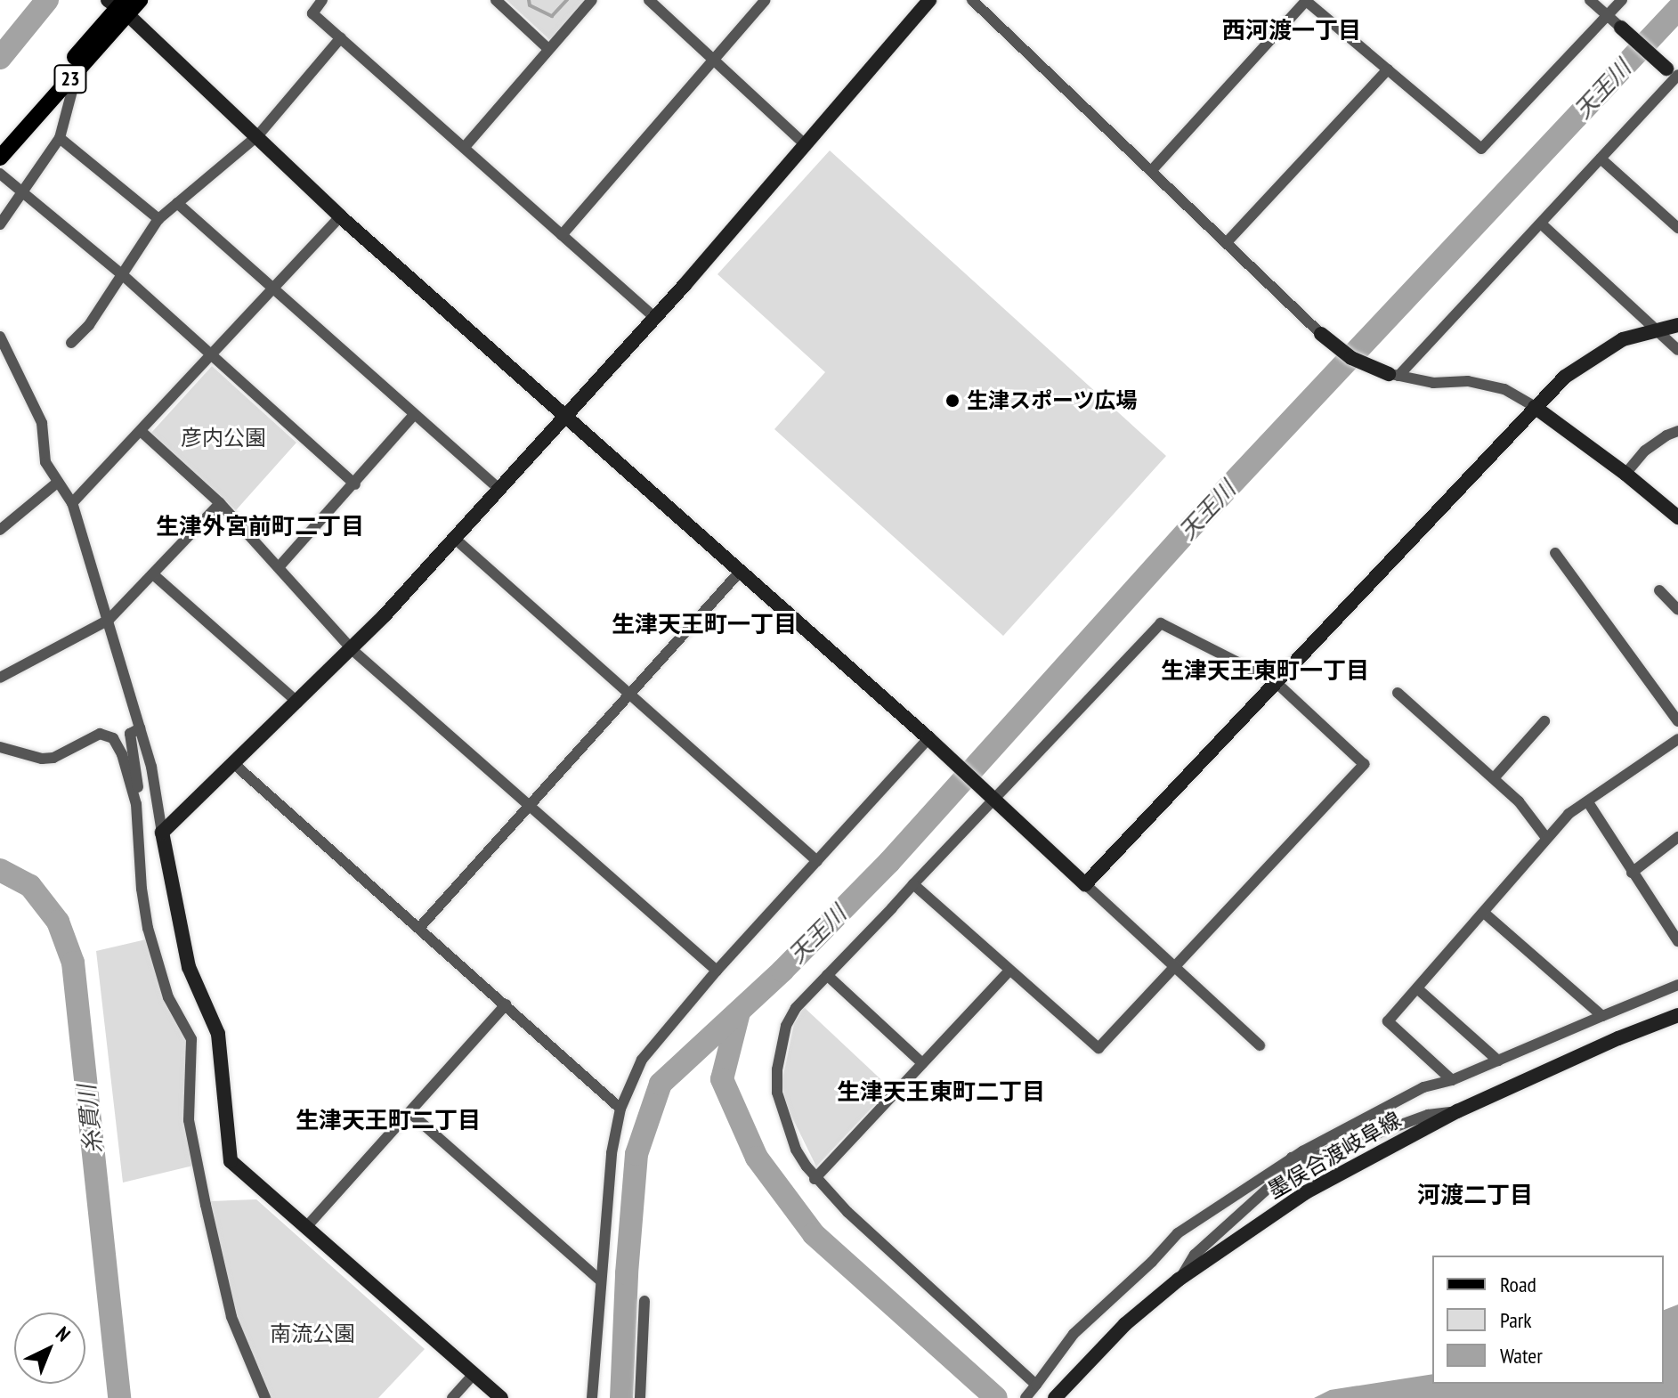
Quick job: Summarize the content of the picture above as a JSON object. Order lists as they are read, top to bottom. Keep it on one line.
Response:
{"streets":{"main road":["23"],"street":["墨俣合渡岐阜線"]},"districts":["西河渡一丁目","生津外宮前町二丁目","生津天王町一丁目","生津天王東町一丁目","生津天王東町二丁目","生津天王町二丁目","河渡二丁目"],"water":["天王川","糸貫川"],"parks":["彦内公園","南流公園"],"places":["生津スポーツ広場"],"legend":["Road","Park","Water"],"north":"top right"}
